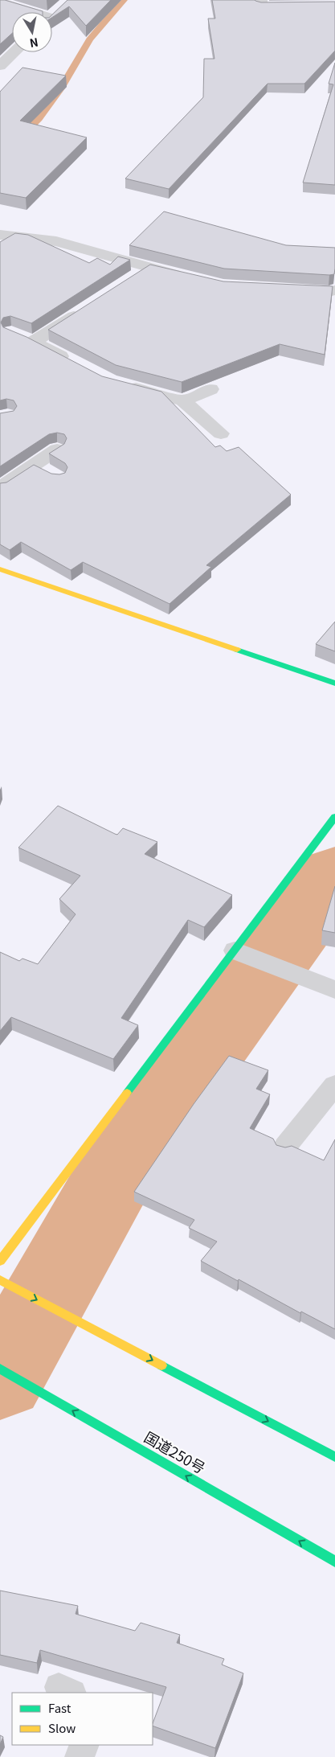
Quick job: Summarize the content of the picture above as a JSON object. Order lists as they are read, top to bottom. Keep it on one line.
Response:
{"streets":{"main road":["国道250号"]},"one_way":["国道250号"],"legend":["Fast","Slow"],"north":"bottom"}
